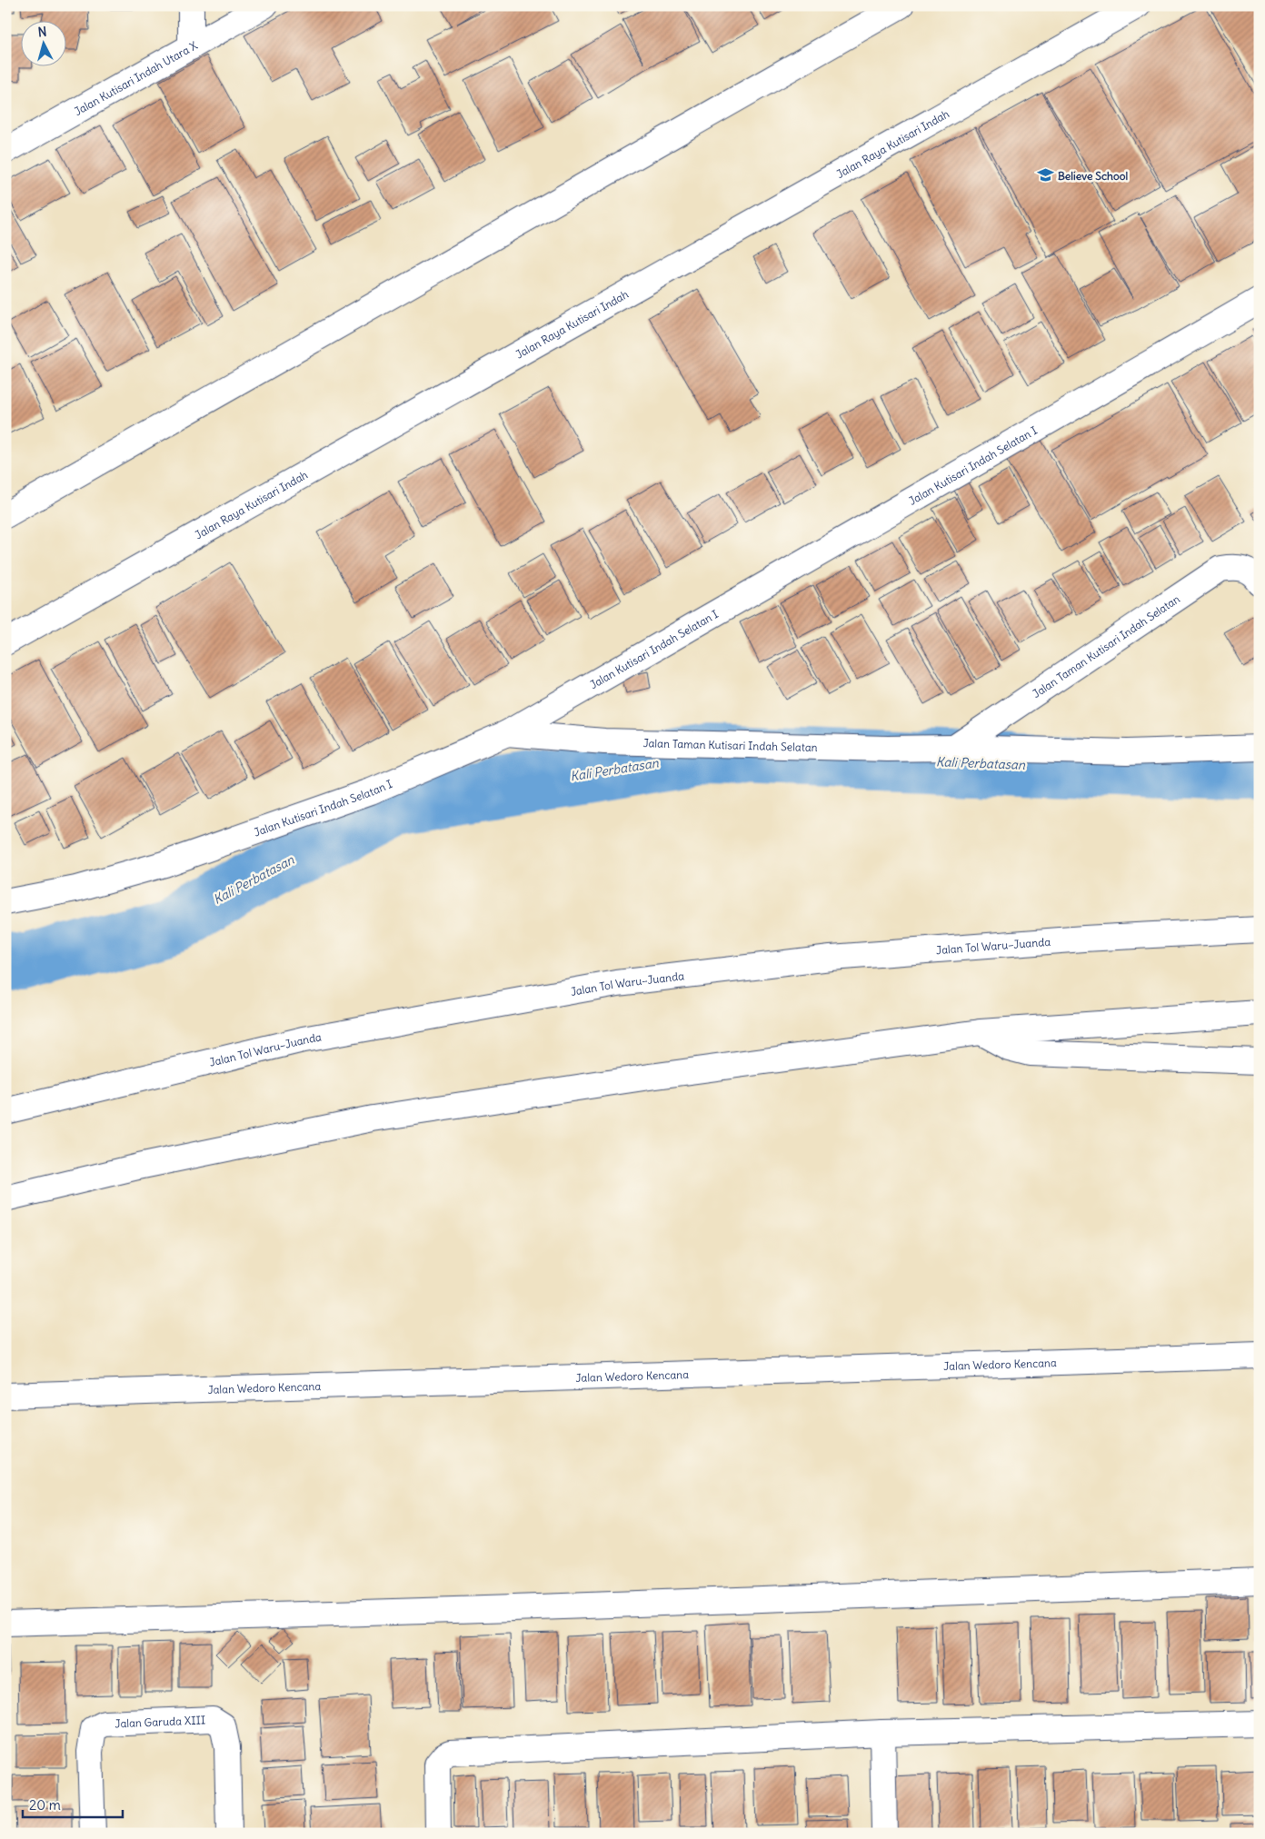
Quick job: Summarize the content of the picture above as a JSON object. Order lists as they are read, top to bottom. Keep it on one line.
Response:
{"streets":{"main road":["Jalan Kutisari Indah Utara X","Jalan Raya Kutisari Indah","Jalan Kutisari Indah Selatan I","Jalan Taman Kutisari Indah Selatan","Jalan Tol Waru–Juanda","Jalan Wedoro Kencana","Jalan Garuda XIII"]},"crossings":[["Jalan Kutisari Indah Selatan I","Jalan Taman Kutisari Indah Selatan"]],"water":["Kali Perbatasan"],"places":{"school or university":["Believe School"]},"scale_bar":"20 m","north":"top"}
